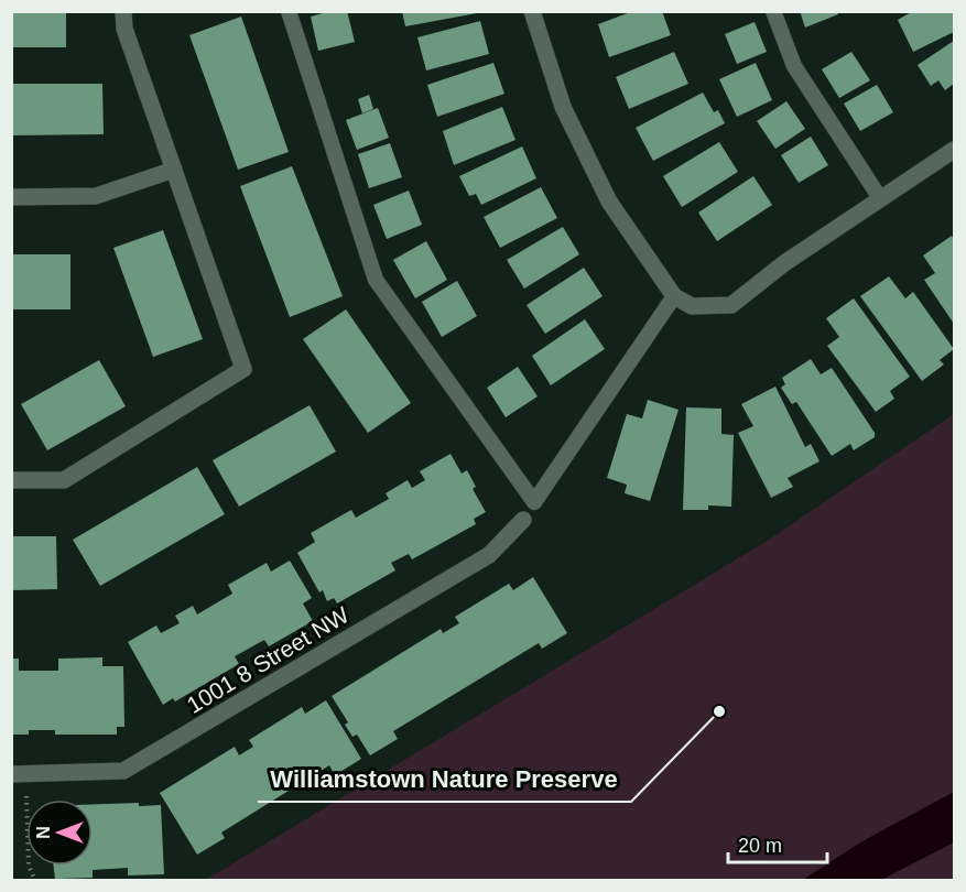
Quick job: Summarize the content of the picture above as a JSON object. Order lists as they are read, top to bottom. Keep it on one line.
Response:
{"streets":{"street":["1001 8 Street NW"]},"places":["Williamstown Nature Preserve"],"scale_bar":"20 m","north":"left"}
